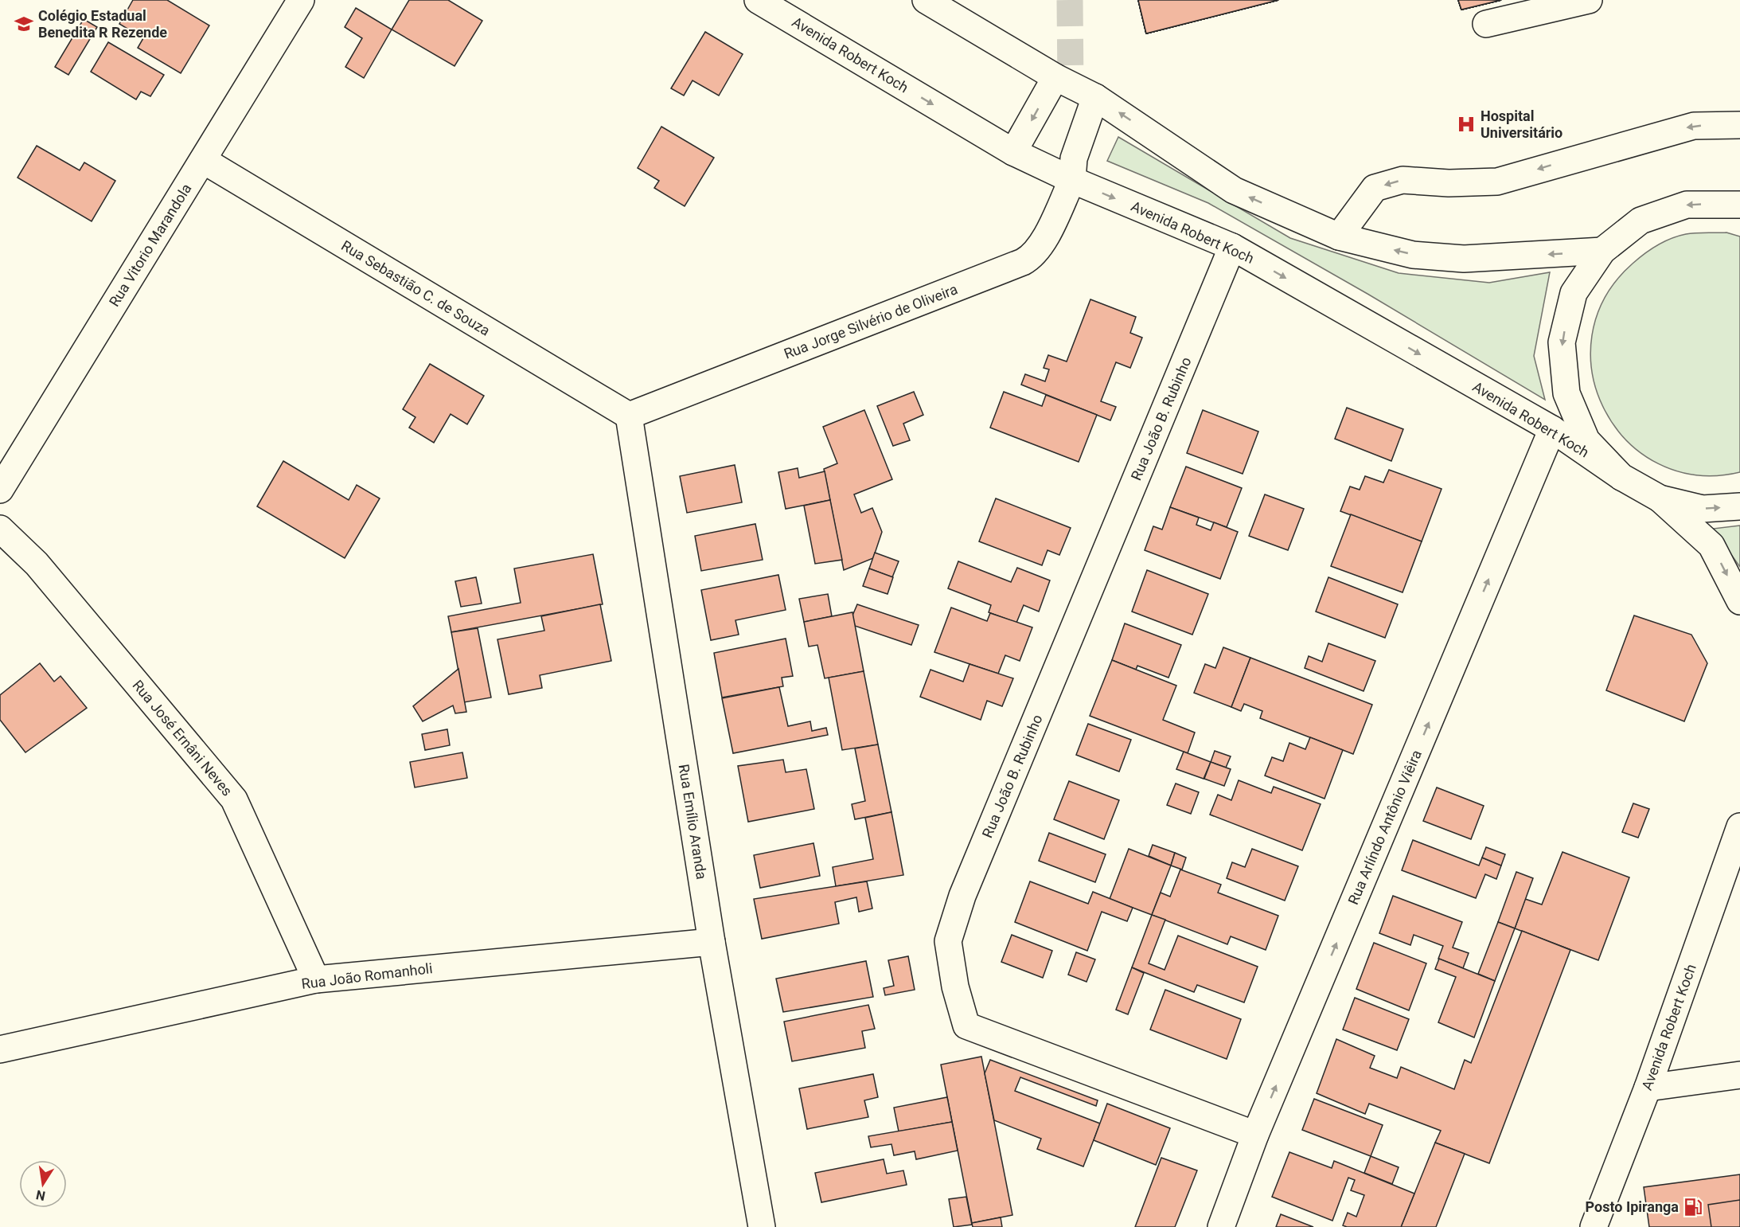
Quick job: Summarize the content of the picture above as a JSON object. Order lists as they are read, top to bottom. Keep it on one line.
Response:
{"streets":{"street":["Avenida Robert Koch","Rua Vitorio Marandola","Rua Sebastião C. de Souza","Rua Jorge Silvério de Oliveira","Rua João B. Rubinho","Rua José Ernâni Neves","Rua Emílio Aranda","Rua Arlíndo Antônio Viêira","Rua João Romanholi"]},"crossings":[["Avenida Robert Koch","Rua Jorge Silvério de Oliveira"],["Avenida Robert Koch","Rua João B. Rubinho"],["Avenida Robert Koch","Rua Arlíndo Antônio Viêira"],["Rua Vitorio Marandola","Rua Sebastião C. de Souza"],["Rua Sebastião C. de Souza","Rua Jorge Silvério de Oliveira"],["Rua Sebastião C. de Souza","Rua Emílio Aranda"],["Rua Jorge Silvério de Oliveira","Rua Emílio Aranda"],["Rua João B. Rubinho","Rua Arlíndo Antônio Viêira"],["Rua José Ernâni Neves","Rua João Romanholi"],["Rua Emílio Aranda","Rua João Romanholi"]],"one_way":["Rua Arlíndo Antônio Viêira"],"places":{"school or university":["Colégio Estadual Benedita R Rezende"],"hospital":["Hospital Universitário"],"fuel station":["Posto Ipiranga"]},"north":"bottom"}
